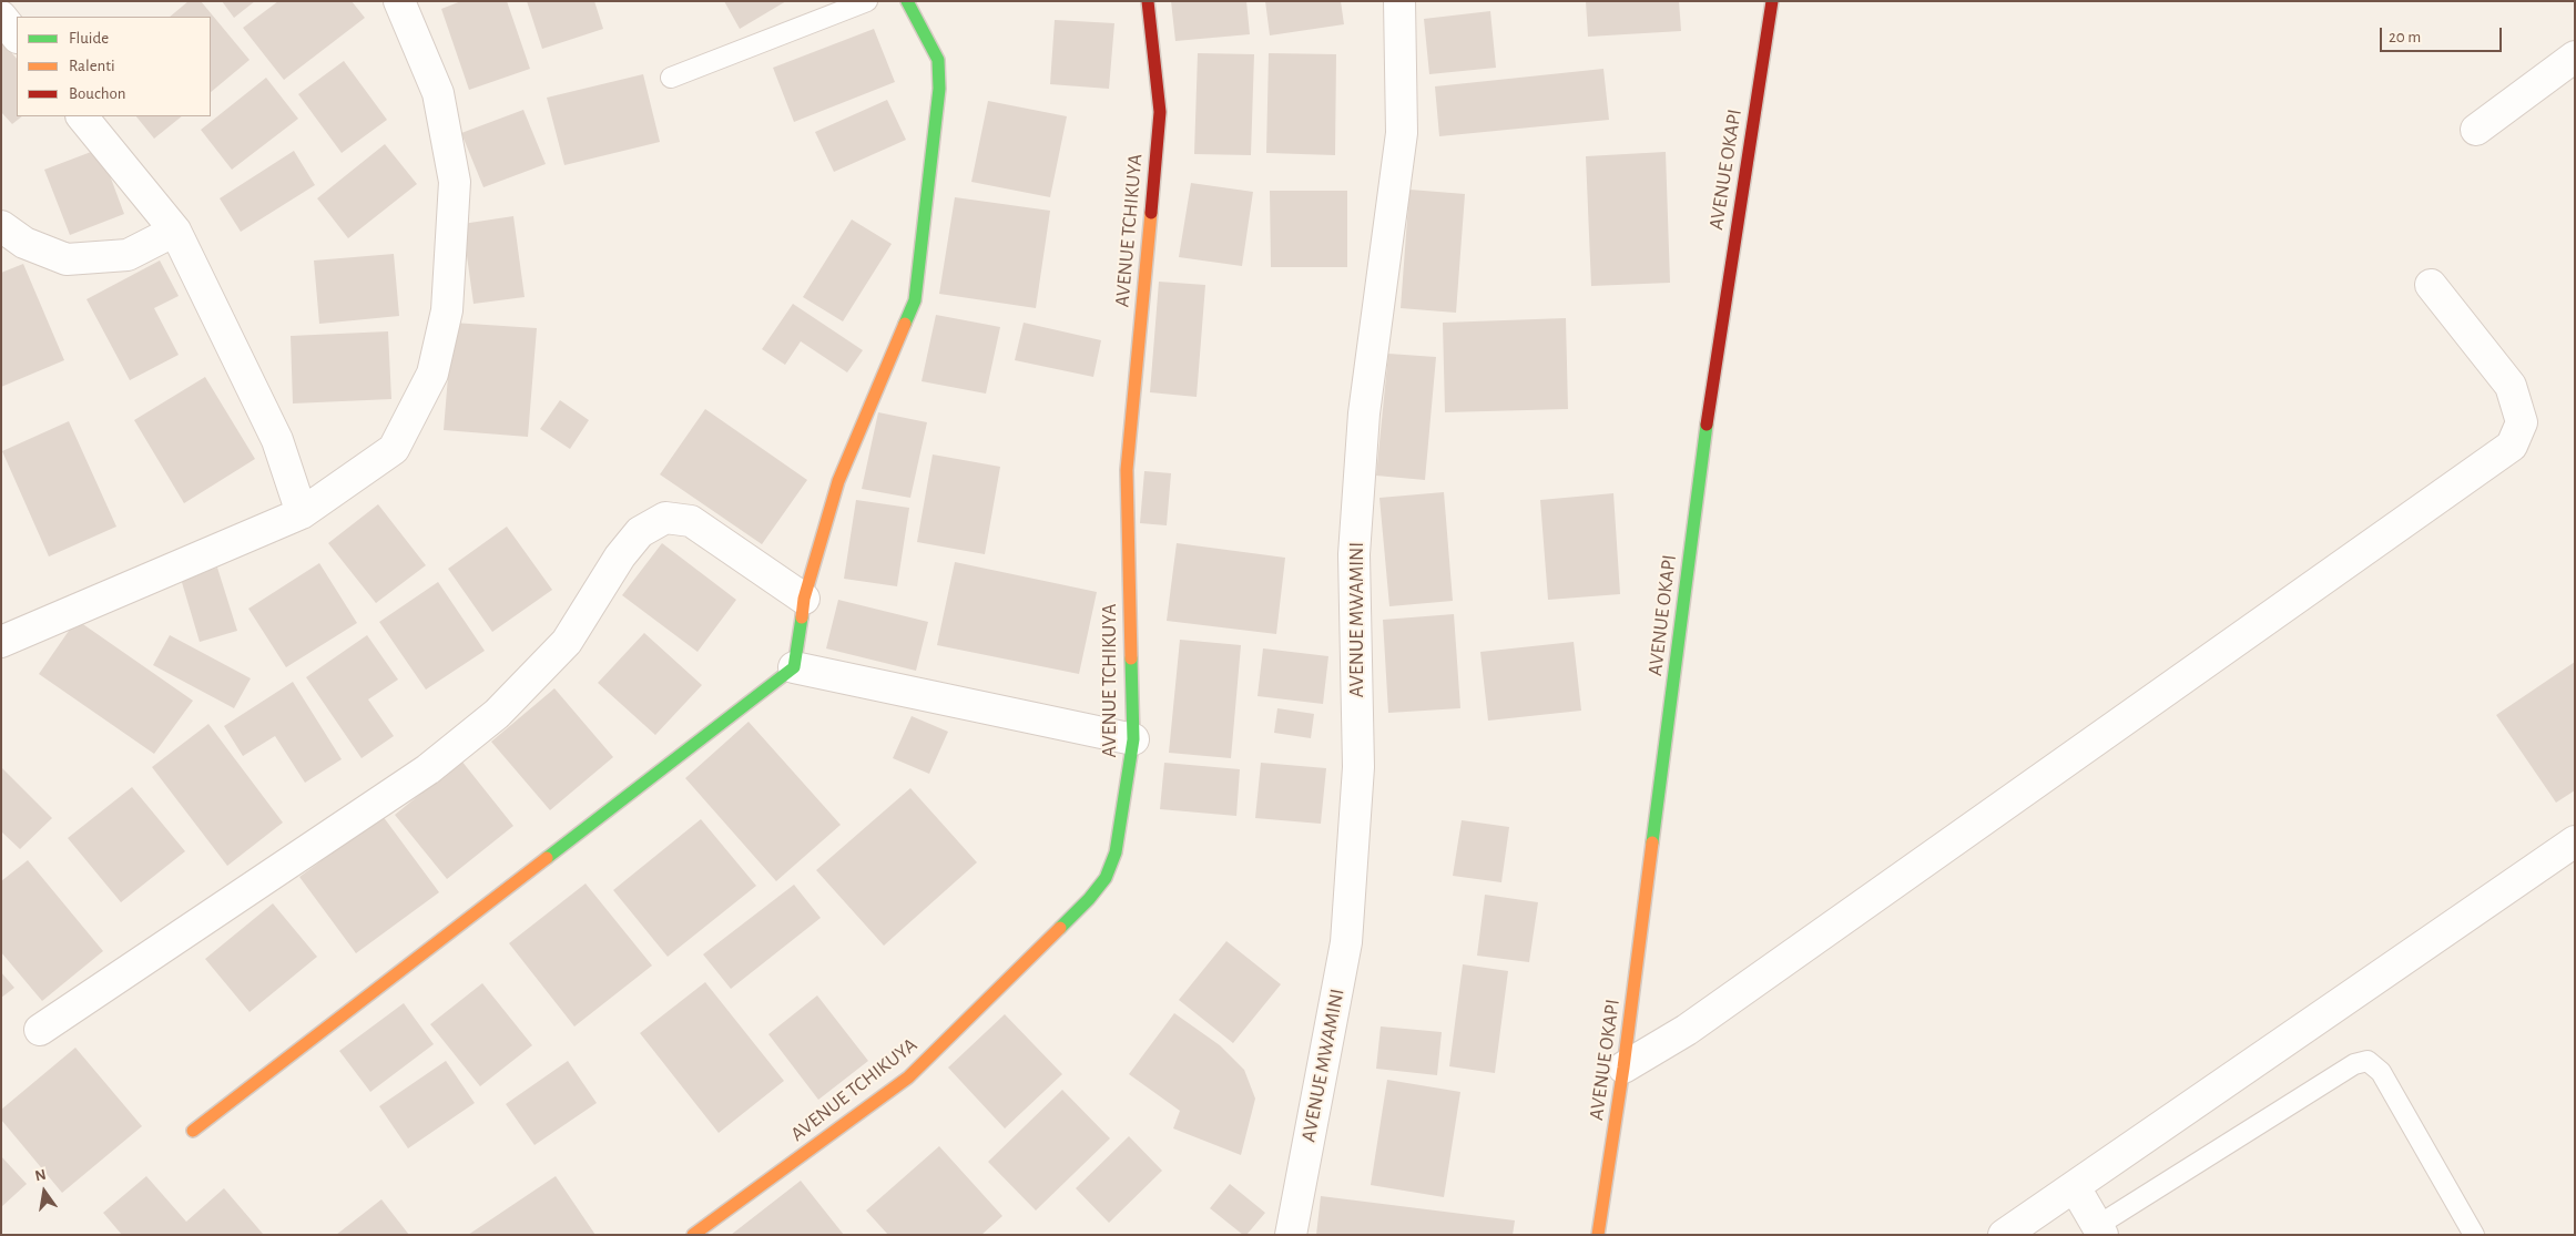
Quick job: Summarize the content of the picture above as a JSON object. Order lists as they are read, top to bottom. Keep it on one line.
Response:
{"streets":{"street":["AVENUE OKAPI","AVENUE TCHIKUYA","AVENUE MWAMINI"]},"legend":["Fluide","Ralenti","Bouchon"],"scale_bar":"20 m","north":"top"}
